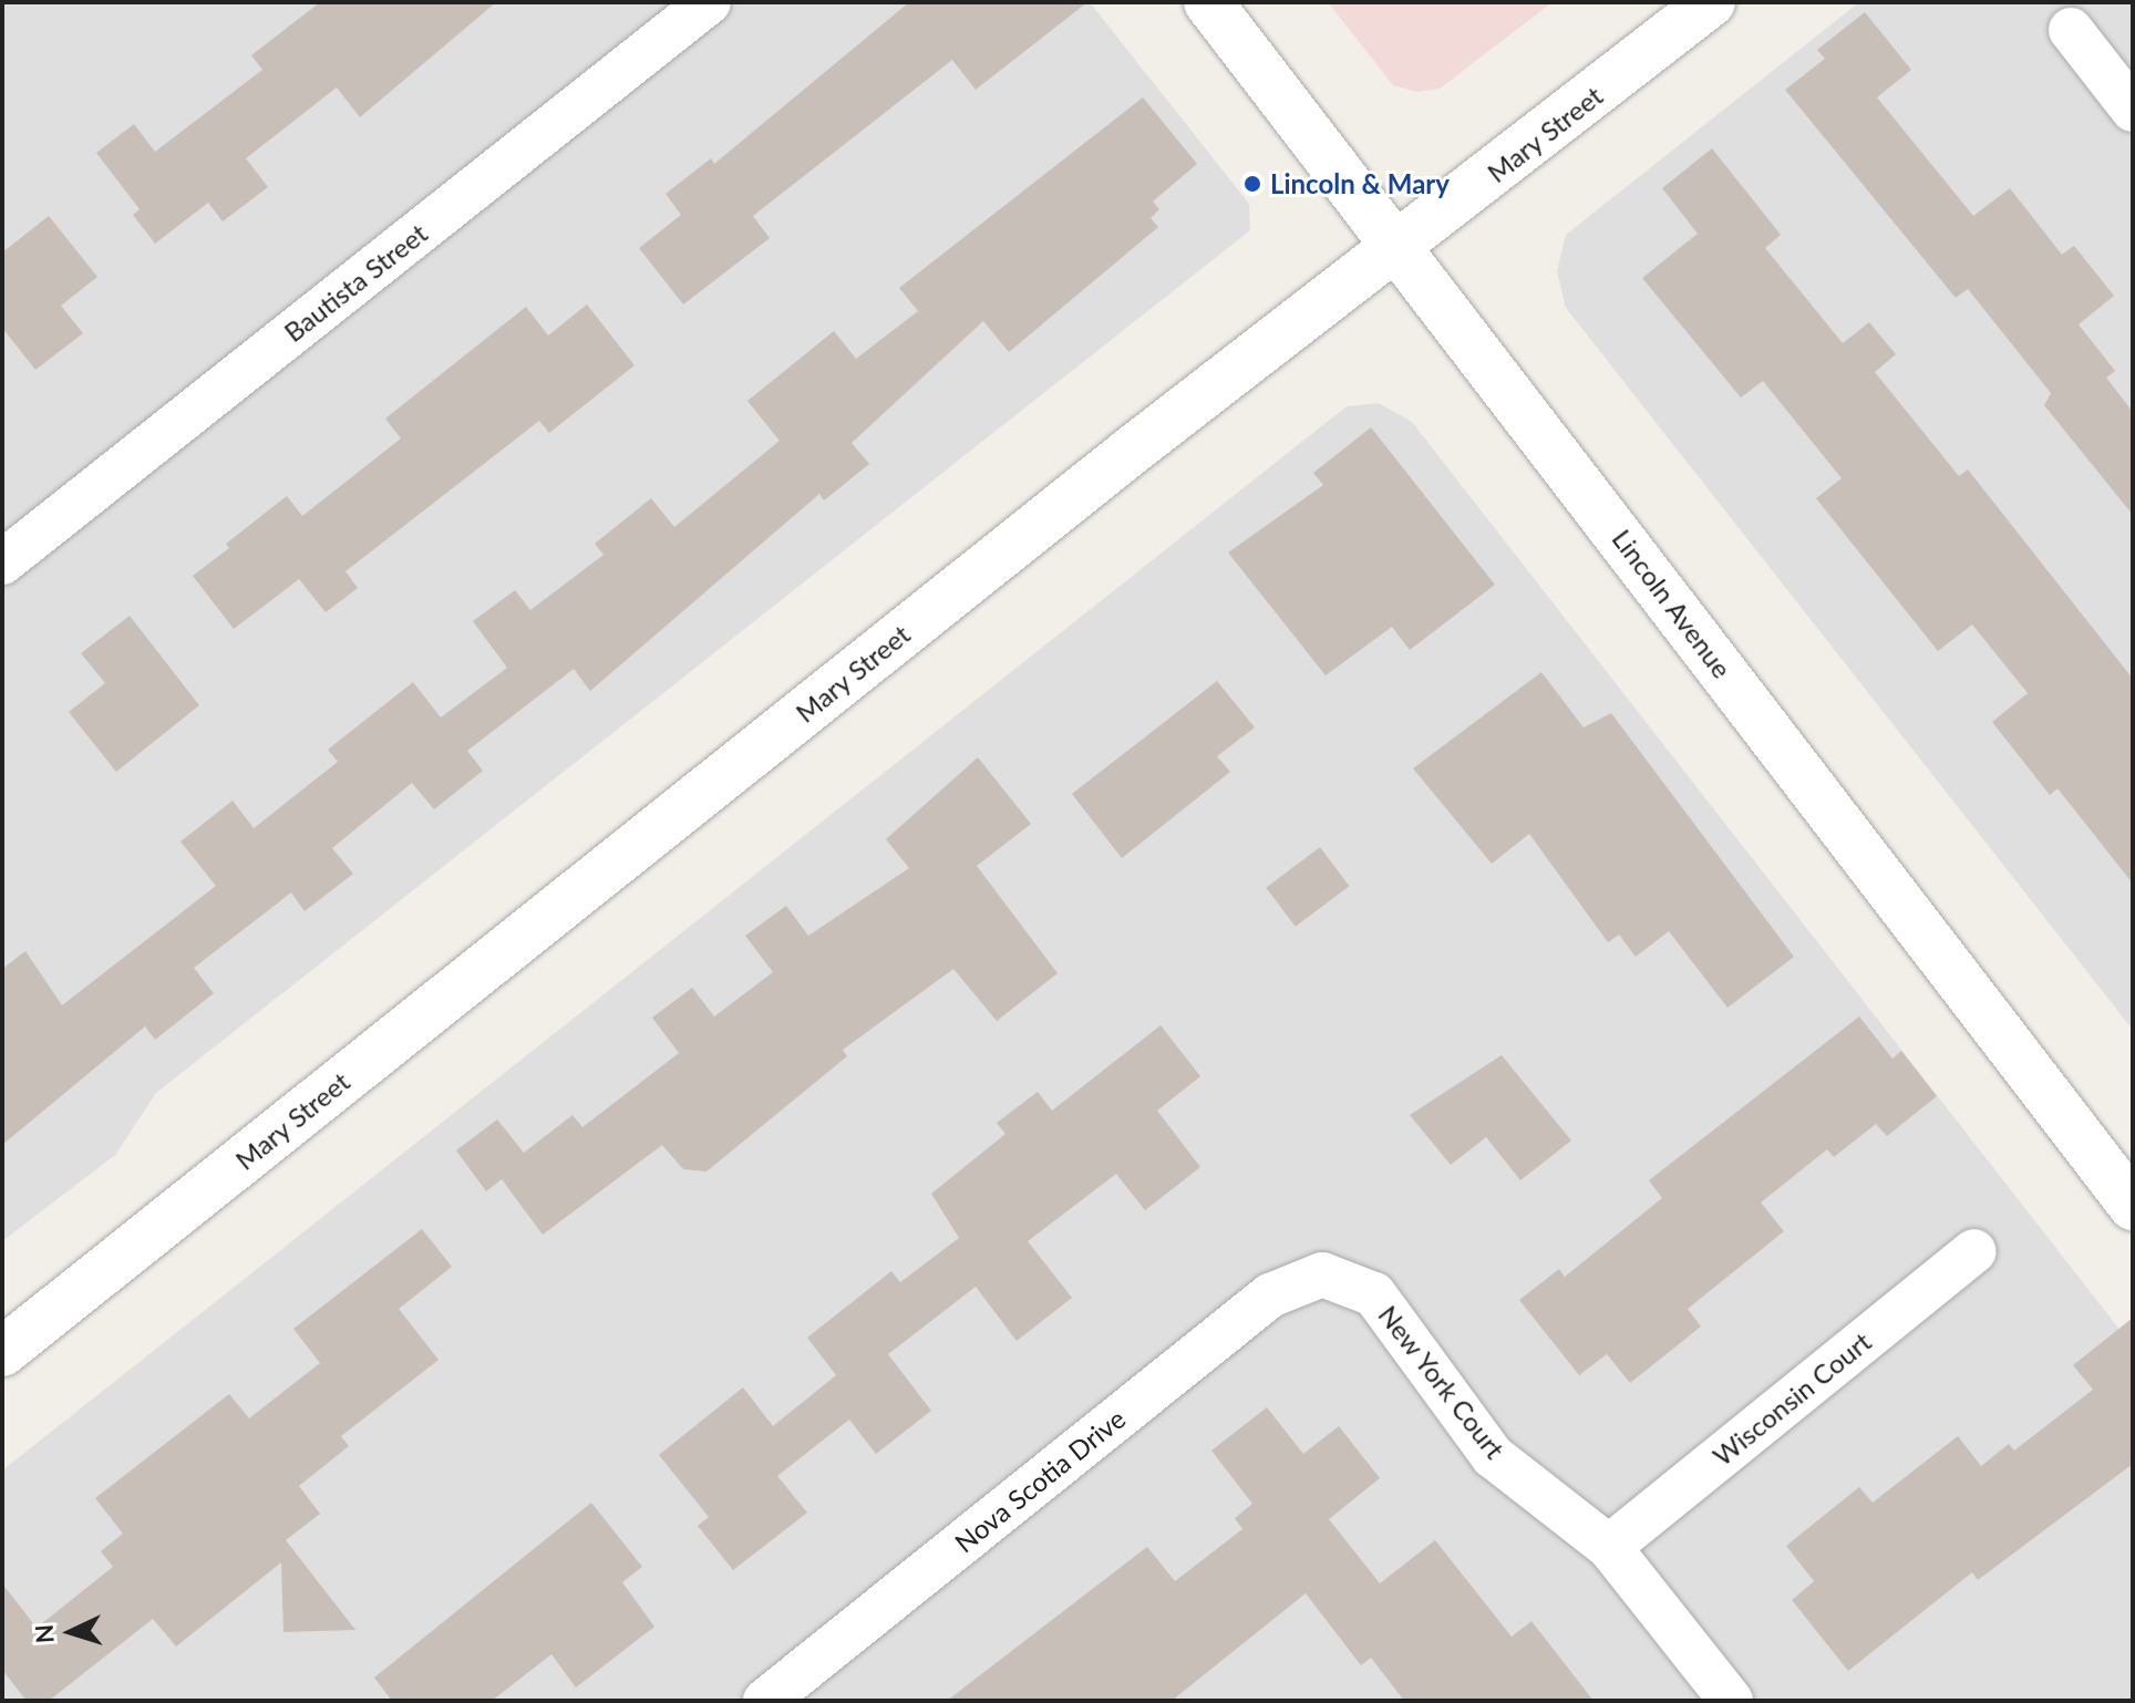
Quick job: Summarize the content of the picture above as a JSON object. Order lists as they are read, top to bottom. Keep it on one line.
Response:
{"streets":{"street":["Mary Street","Bautista Street","Lincoln Avenue","New York Court","Wisconsin Court","Nova Scotia Drive"]},"crossings":[["Mary Street","Lincoln Avenue"],["New York Court","Wisconsin Court"],["New York Court","Nova Scotia Drive"]],"places":["Lincoln & Mary"],"north":"left"}
